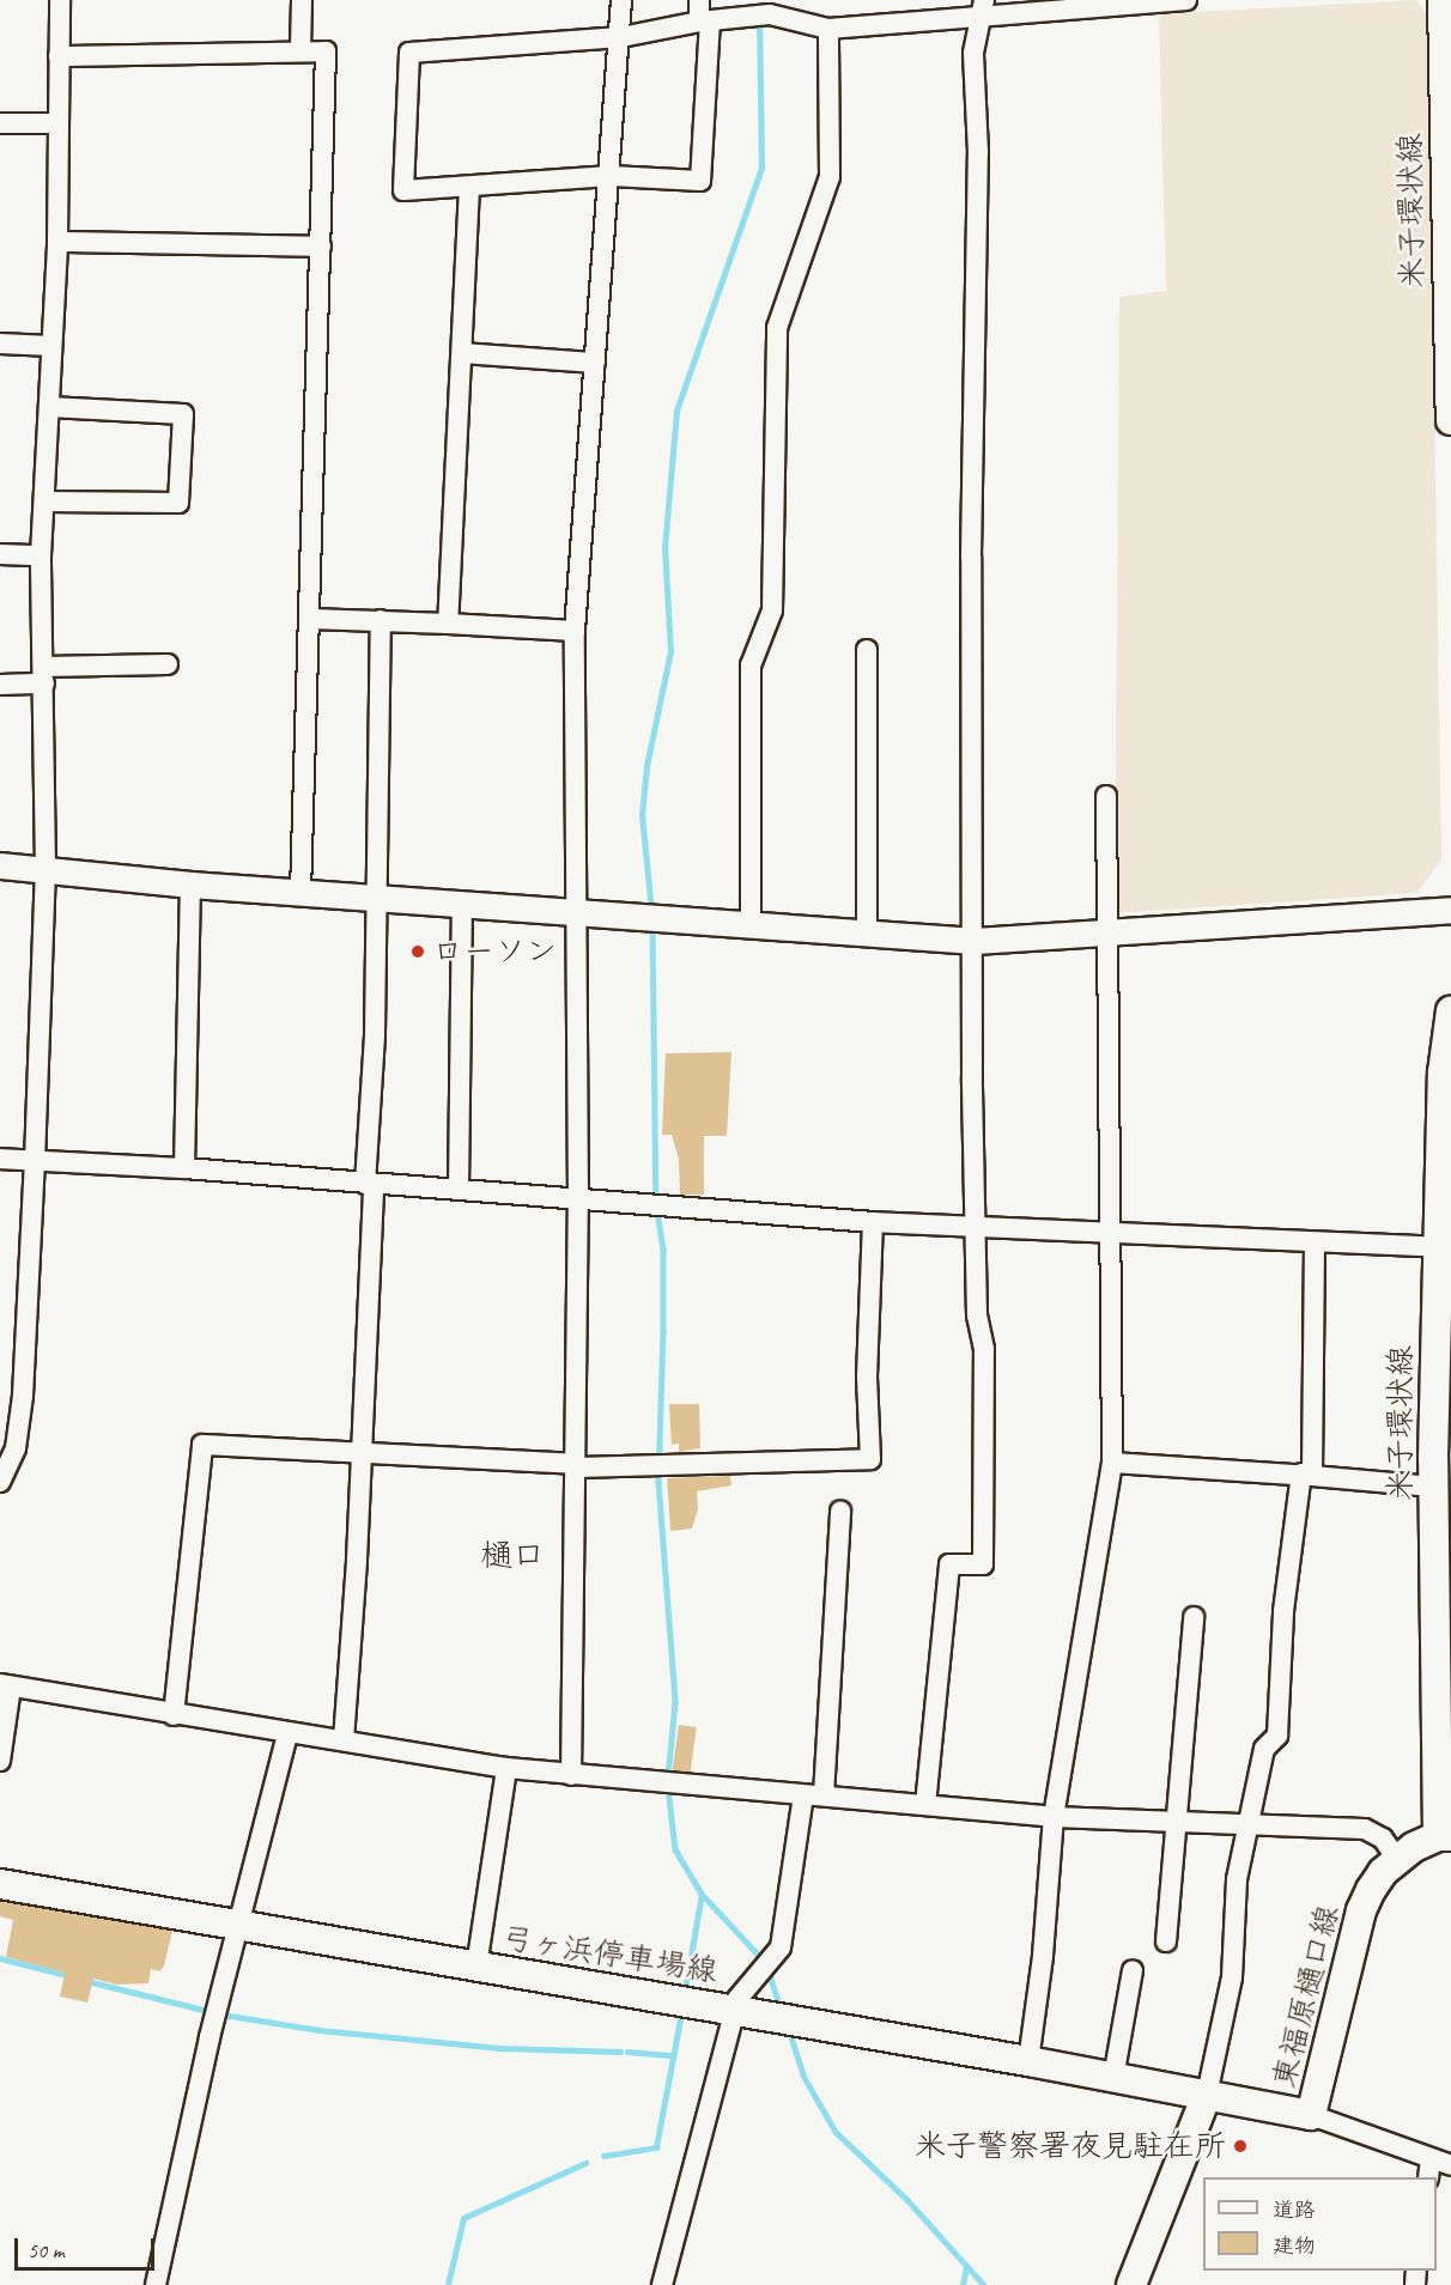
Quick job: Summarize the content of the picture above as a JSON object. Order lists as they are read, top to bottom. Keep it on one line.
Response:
{"streets":{"main road":["米子環状線","弓ヶ浜停車場線","東福原樋口線"]},"crossings":[["米子環状線","東福原樋口線"],["弓ヶ浜停車場線","東福原樋口線"]],"districts":["樋口"],"places":["ローソン","米子警察署夜見駐在所"],"legend":["道路","建物"],"scale_bar":"50 m"}
